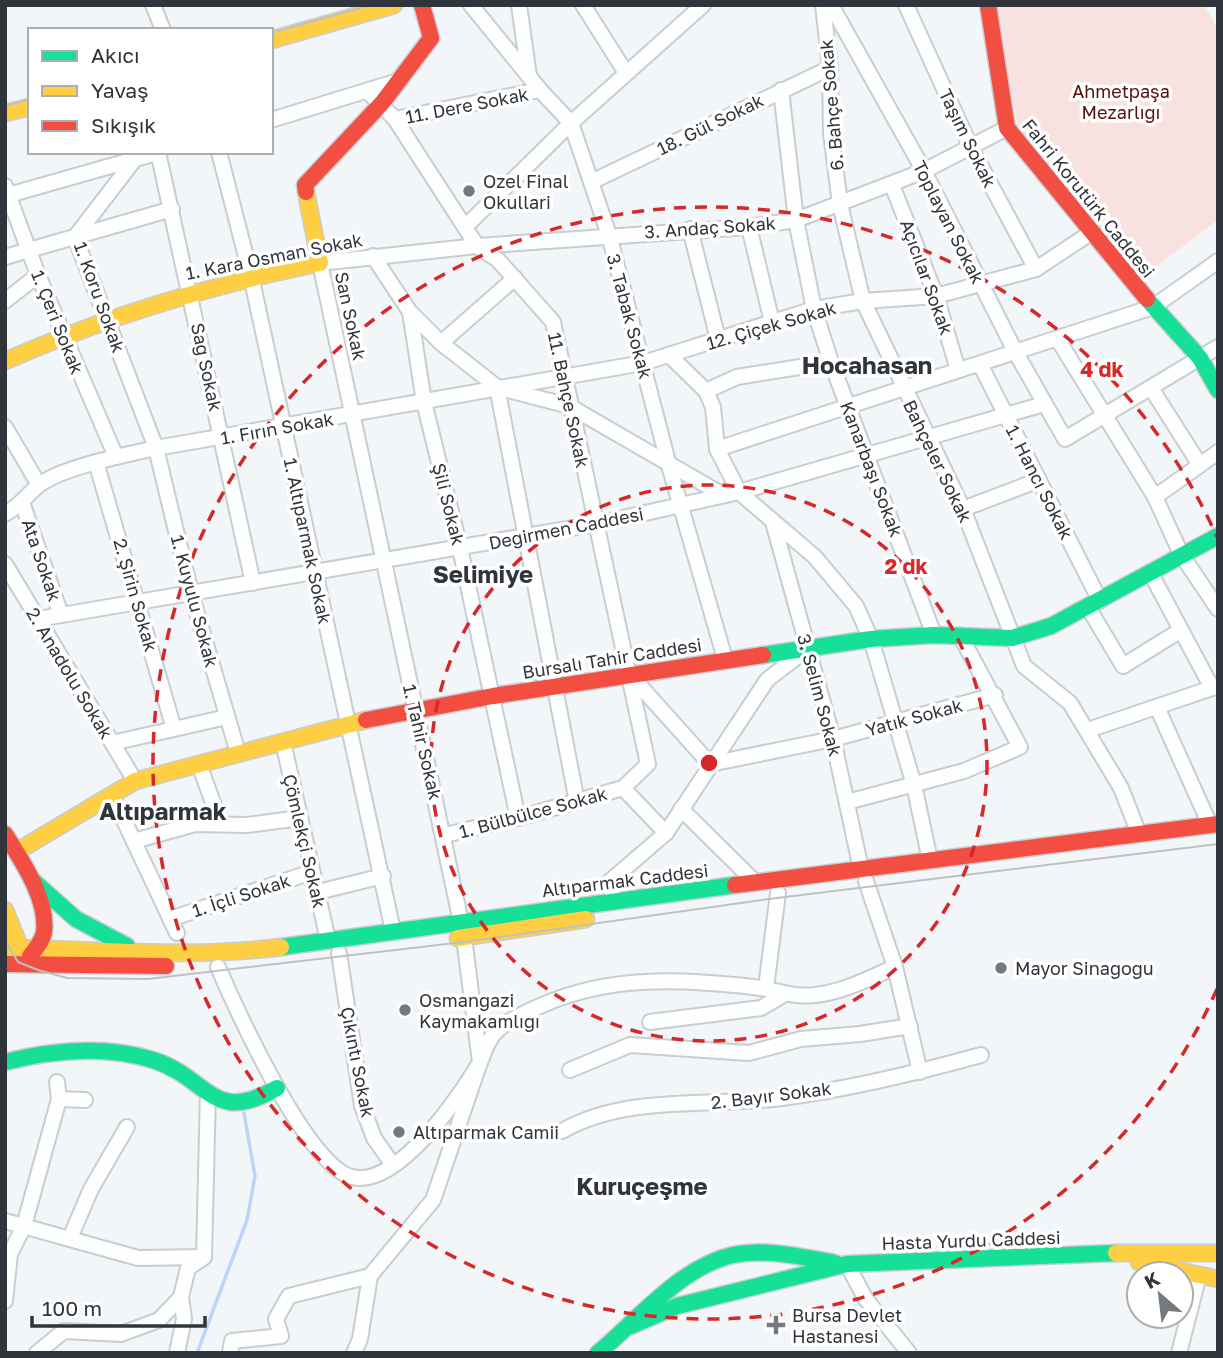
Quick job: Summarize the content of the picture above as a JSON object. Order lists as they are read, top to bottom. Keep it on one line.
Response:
{"streets":{"main road":["Fahri Korutürk Caddesi","1. Kara Osman Sokak","San Sokak","Bursalı Tahir Caddesi","Altıparmak Caddesi","Hasta Yurdu Caddesi"],"street":["11. Dere Sokak","6. Bahçe Sokak","18. Gül Sokak","Taşım Sokak","Toplayan Sokak","3. Andaç Sokak","Açıcılar Sokak","1. Koru Sokak","3. Tabak Sokak","1. Çeri Sokak","12. Çiçek Sokak","Sağ Sokak","11. Bahçe Sokak","1. Fırın Sokak","Bahçeler Sokak","Kanarbaşı Sokak","1. Hancı Sokak","Şili Sokak","Değirmen Caddesi","1. Altıparmak Sokak","Ata Sokak","2. Şirin Sokak","1. Kuyulu Sokak","2. Anadolu Sokak","3. Selim Sokak","Yatık Sokak","1. Tahir Sokak","1. Bülbülce Sokak","Çömlekçi Sokak","1. İçli Sokak","Çıkıntı Sokak","2. Bayır Sokak"]},"crossings":[["11. Dere Sokak","3. Tabak Sokak"],["11. Dere Sokak","11. Bahçe Sokak"],["6. Bahçe Sokak","18. Gül Sokak"],["6. Bahçe Sokak","3. Andaç Sokak"],["6. Bahçe Sokak","Bahçeler Sokak"],["18. Gül Sokak","3. Tabak Sokak"],["18. Gül Sokak","Kanarbaşı Sokak"],["Taşım Sokak","3. Andaç Sokak"],["Taşım Sokak","12. Çiçek Sokak"],["Fahri Korutürk Caddesi","3. Andaç Sokak"],["Fahri Korutürk Caddesi","12. Çiçek Sokak"],["Toplayan Sokak","3. Andaç Sokak"],["Toplayan Sokak","12. Çiçek Sokak"],["Toplayan Sokak","Değirmen Caddesi"],["3. Andaç Sokak","1. Kara Osman Sokak"],["3. Andaç Sokak","Açıcılar Sokak"],["3. Andaç Sokak","3. Tabak Sokak"],["3. Andaç Sokak","11. Bahçe Sokak"],["3. Andaç Sokak","Bahçeler Sokak"],["3. Andaç Sokak","Kanarbaşı Sokak"],["1. Kara Osman Sokak","1. Koru Sokak"],["1. Kara Osman Sokak","San Sokak"],["1. Kara Osman Sokak","1. Çeri Sokak"],["1. Kara Osman Sokak","Sağ Sokak"],["1. Kara Osman Sokak","11. Bahçe Sokak"],["1. Kara Osman Sokak","1. Altıparmak Sokak"],["Açıcılar Sokak","12. Çiçek Sokak"],["1. Koru Sokak","1. Fırın Sokak"],["1. Koru Sokak","1. Kuyulu Sokak"],["San Sokak","11. Bahçe Sokak"],["San Sokak","1. Fırın Sokak"],["San Sokak","Değirmen Caddesi"],["San Sokak","1. Tahir Sokak"],["3. Tabak Sokak","12. Çiçek Sokak"],["3. Tabak Sokak","Değirmen Caddesi"],["3. Tabak Sokak","Bursalı Tahir Caddesi"],["1. Çeri Sokak","1. Fırın Sokak"],["12. Çiçek Sokak","11. Bahçe Sokak"],["12. Çiçek Sokak","1. Fırın Sokak"],["12. Çiçek Sokak","Bahçeler Sokak"],["12. Çiçek Sokak","Kanarbaşı Sokak"],["Sağ Sokak","1. Fırın Sokak"],["Sağ Sokak","Değirmen Caddesi"],["11. Bahçe Sokak","1. Fırın Sokak"],["11. Bahçe Sokak","Değirmen Caddesi"],["11. Bahçe Sokak","Bursalı Tahir Caddesi"],["11. Bahçe Sokak","1. Bülbülce Sokak"],["1. Fırın Sokak","Şili Sokak"],["1. Fırın Sokak","1. Altıparmak Sokak"],["1. Fırın Sokak","Ata Sokak"],["1. Fırın Sokak","2. Şirin Sokak"],["1. Fırın Sokak","1. Kuyulu Sokak"],["Bahçeler Sokak","Değirmen Caddesi"],["Bahçeler Sokak","Bursalı Tahir Caddesi"],["Bahçeler Sokak","Altıparmak Caddesi"],["Kanarbaşı Sokak","Değirmen Caddesi"],["Kanarbaşı Sokak","Bursalı Tahir Caddesi"],["1. Hancı Sokak","Değirmen Caddesi"],["1. Hancı Sokak","Bursalı Tahir Caddesi"],["Şili Sokak","Değirmen Caddesi"],["Şili Sokak","Bursalı Tahir Caddesi"],["Şili Sokak","1. Bülbülce Sokak"],["Değirmen Caddesi","1. Altıparmak Sokak"],["Değirmen Caddesi","Ata Sokak"],["Değirmen Caddesi","2. Şirin Sokak"],["Değirmen Caddesi","1. Kuyulu Sokak"],["Değirmen Caddesi","2. Anadolu Sokak"],["Değirmen Caddesi","1. Tahir Sokak"],["1. Altıparmak Sokak","Bursalı Tahir Caddesi"],["1. Altıparmak Sokak","Altıparmak Caddesi"],["1. Kuyulu Sokak","Bursalı Tahir Caddesi"],["Bursalı Tahir Caddesi","2. Anadolu Sokak"],["Bursalı Tahir Caddesi","3. Selim Sokak"],["Bursalı Tahir Caddesi","1. Tahir Sokak"],["Bursalı Tahir Caddesi","1. Bülbülce Sokak"],["Bursalı Tahir Caddesi","Çömlekçi Sokak"],["Bursalı Tahir Caddesi","1. İçli Sokak"],["3. Selim Sokak","Yatık Sokak"],["3. Selim Sokak","Altıparmak Caddesi"],["3. Selim Sokak","2. Bayır Sokak"],["1. Tahir Sokak","1. Bülbülce Sokak"],["1. Tahir Sokak","Altıparmak Caddesi"],["Çömlekçi Sokak","Altıparmak Caddesi"],["Çömlekçi Sokak","1. İçli Sokak"],["Altıparmak Caddesi","Çıkıntı Sokak"]],"districts":["Hocahasan","Selimiye","Altıparmak","Kuruçeşme"],"parks":["Ahmetpaşa Mezarlığı"],"places":{"other":["Ozel Final Okullari","Mayor Sinagogu","Osmangazi Kaymakamlığı","Altıparmak Camii"],"health":["Bursa Devlet Hastanesi"]},"legend":["Akıcı","Yavaş","Sıkışık"],"scale_bar":"100 m","north":"top left","rings":["4 dk","2 dk"]}
